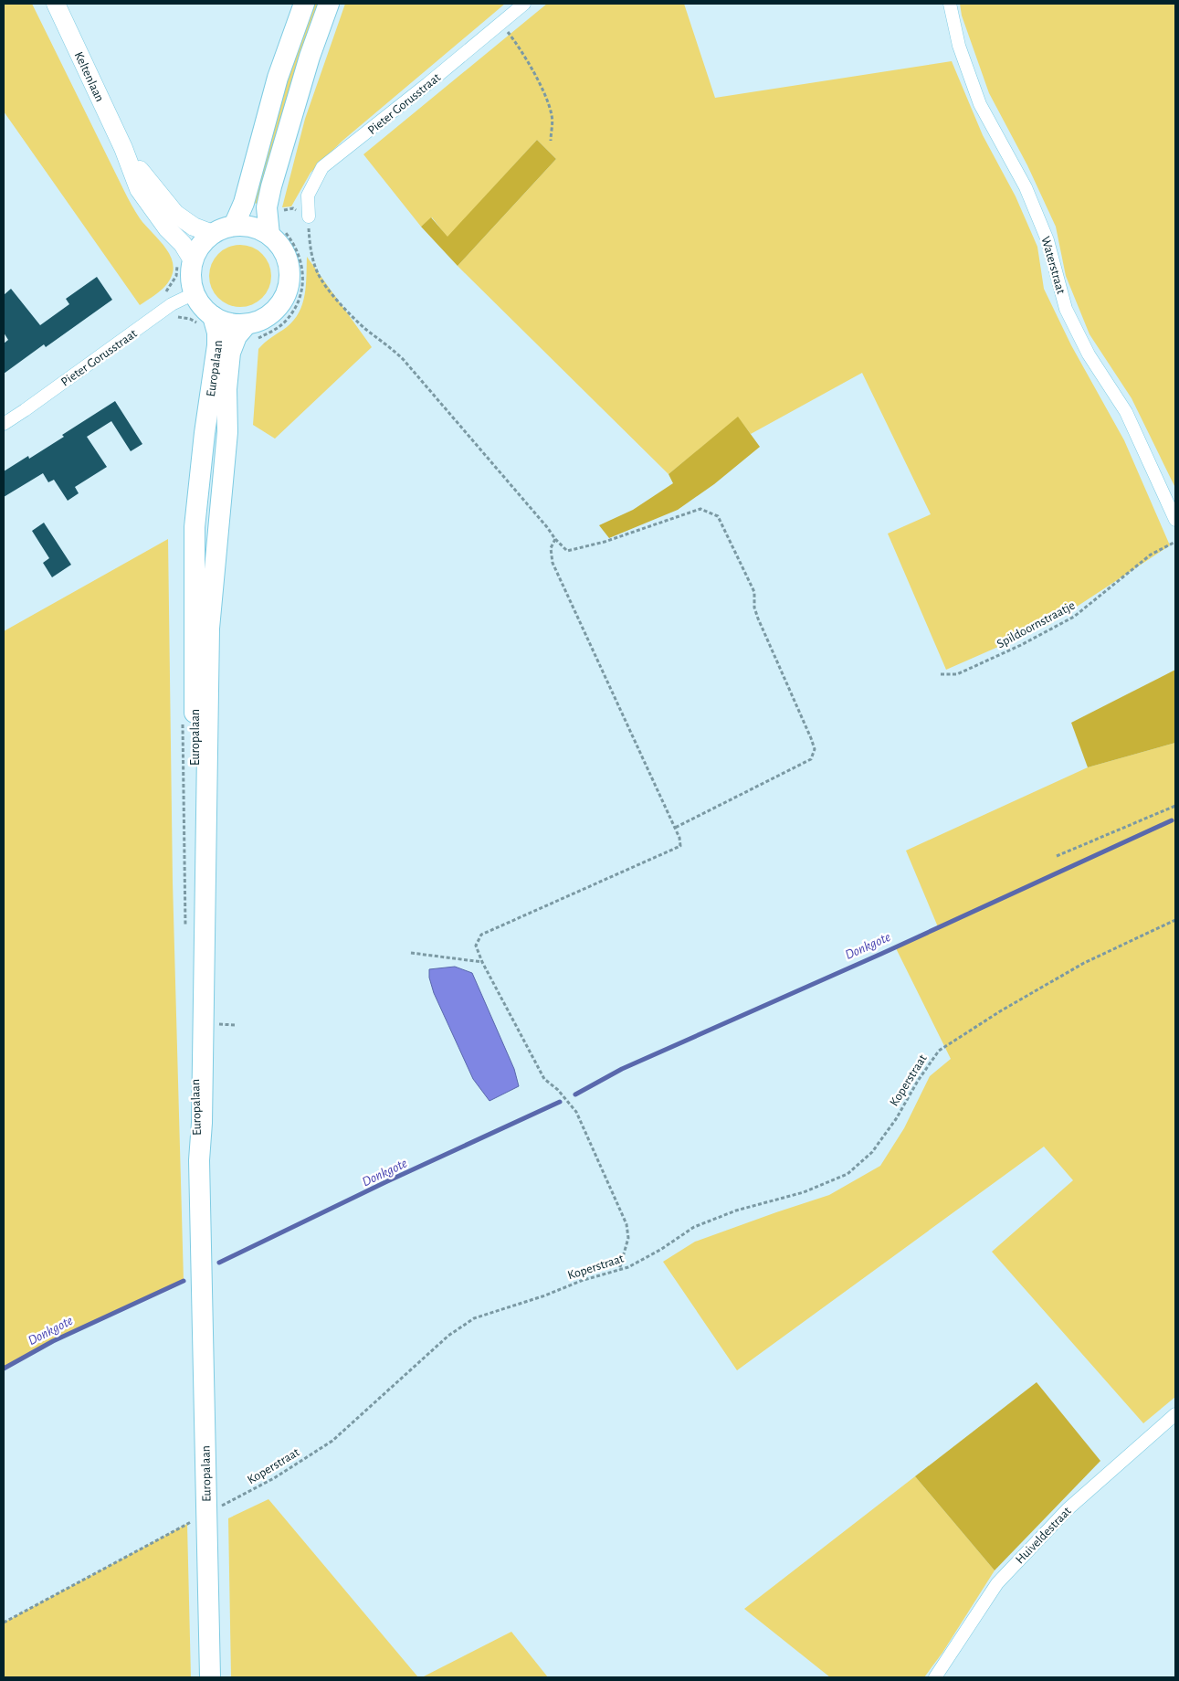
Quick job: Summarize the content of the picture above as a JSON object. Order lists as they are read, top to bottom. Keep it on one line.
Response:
{"streets":{"main road":["Keltenlaan","Europalaan"],"street":["Pieter Gorusstraat","Waterstraat","Huiveldestraat"],"path":["Spildoornstraatje","Koperstraat"]},"crossings":[["Keltenlaan","Pieter Gorusstraat"],["Keltenlaan","Europalaan"],["Pieter Gorusstraat","Europalaan"],["Europalaan","Koperstraat"]],"water":["Donkgote"]}
